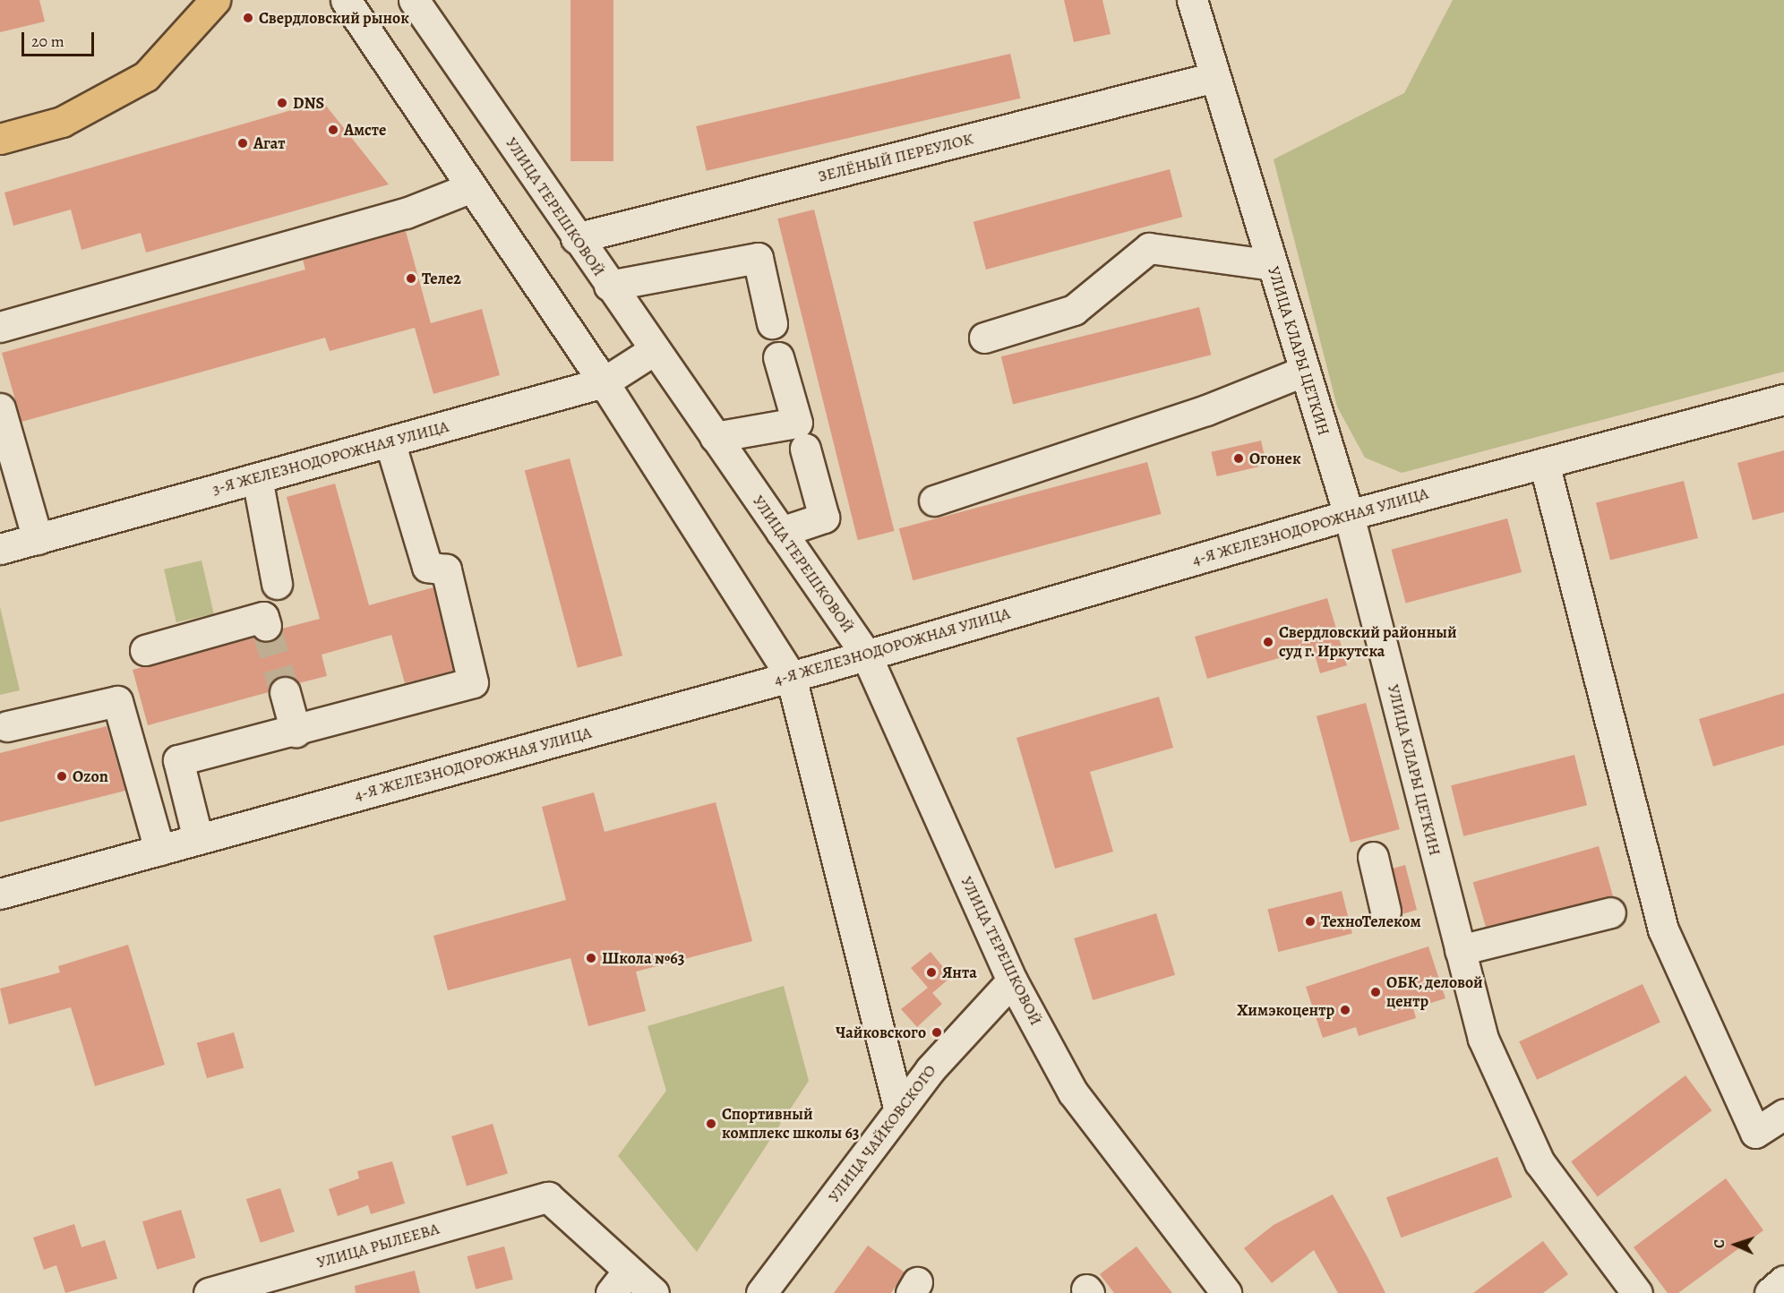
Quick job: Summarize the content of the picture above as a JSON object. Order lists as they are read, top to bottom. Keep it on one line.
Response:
{"streets":{"street":["ЗЕЛЁНЫЙ ПЕРЕУЛОК","УЛИЦА ТЕРЕШКОВОЙ","УЛИЦА КЛАРЫ ЦЕТКИН","3-Я ЖЕЛЕЗНОДОРОЖНАЯ УЛИЦА","4-Я ЖЕЛЕЗНОДОРОЖНАЯ УЛИЦА","УЛИЦА ЧАЙКОВСКОГО","УЛИЦА РЫЛЕЕВА"]},"crossings":[["ЗЕЛЁНЫЙ ПЕРЕУЛОК","УЛИЦА ТЕРЕШКОВОЙ"],["ЗЕЛЁНЫЙ ПЕРЕУЛОК","УЛИЦА КЛАРЫ ЦЕТКИН"],["УЛИЦА ТЕРЕШКОВОЙ","3-Я ЖЕЛЕЗНОДОРОЖНАЯ УЛИЦА"],["УЛИЦА ТЕРЕШКОВОЙ","4-Я ЖЕЛЕЗНОДОРОЖНАЯ УЛИЦА"],["УЛИЦА ТЕРЕШКОВОЙ","УЛИЦА ЧАЙКОВСКОГО"],["УЛИЦА КЛАРЫ ЦЕТКИН","4-Я ЖЕЛЕЗНОДОРОЖНАЯ УЛИЦА"]],"places":["Свердловский рынок","DNS","Амсте","Агат","Теле2","Огонек","Свердловский районный суд г. Иркутска","Ozon","ТехноТелеком","Школа №63","Янта","ОБК, деловой центр","Химэкоцентр","Чайковского","Спортивный комплекс школы 63"],"scale_bar":"20 m","north":"left"}
